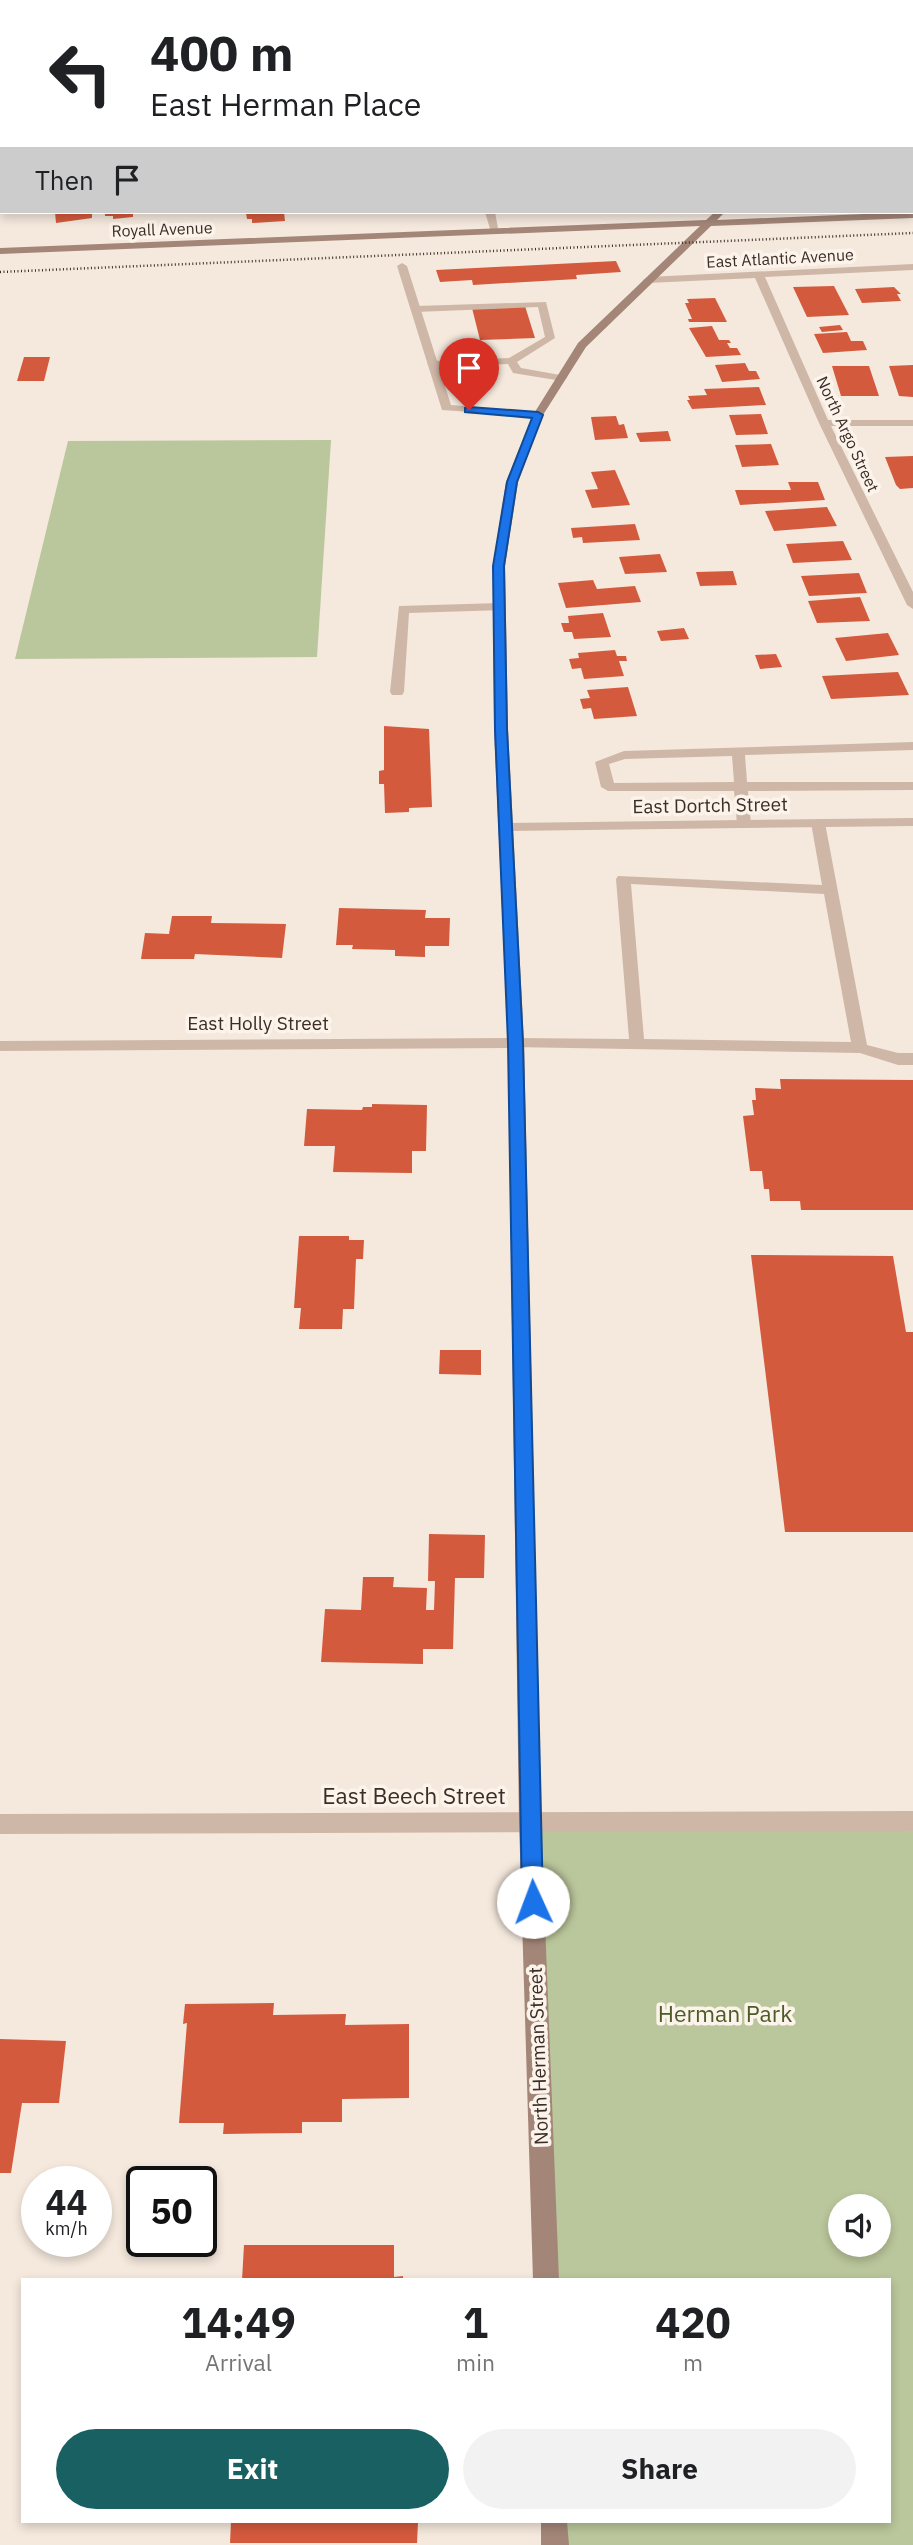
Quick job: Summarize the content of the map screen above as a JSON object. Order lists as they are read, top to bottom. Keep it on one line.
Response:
{"streets":{"main road":["Royall Avenue","North Herman Street"],"street":["East Atlantic Avenue","North Argo Street","East Dortch Street","East Holly Street","East Beech Street"]},"crossings":[["Royall Avenue","North Herman Street"],["East Atlantic Avenue","North Argo Street"],["East Atlantic Avenue","North Herman Street"],["East Dortch Street","North Herman Street"],["East Holly Street","North Herman Street"],["East Beech Street","North Herman Street"]],"parks":["Herman Park"],"page":{"turn":["400 m","East Herman Place"],"then":"Then","speed":"44 km/h","limit":"50","eta":["14:49","Arrival","1","min","420","m"],"buttons":["Exit","Share"]}}
